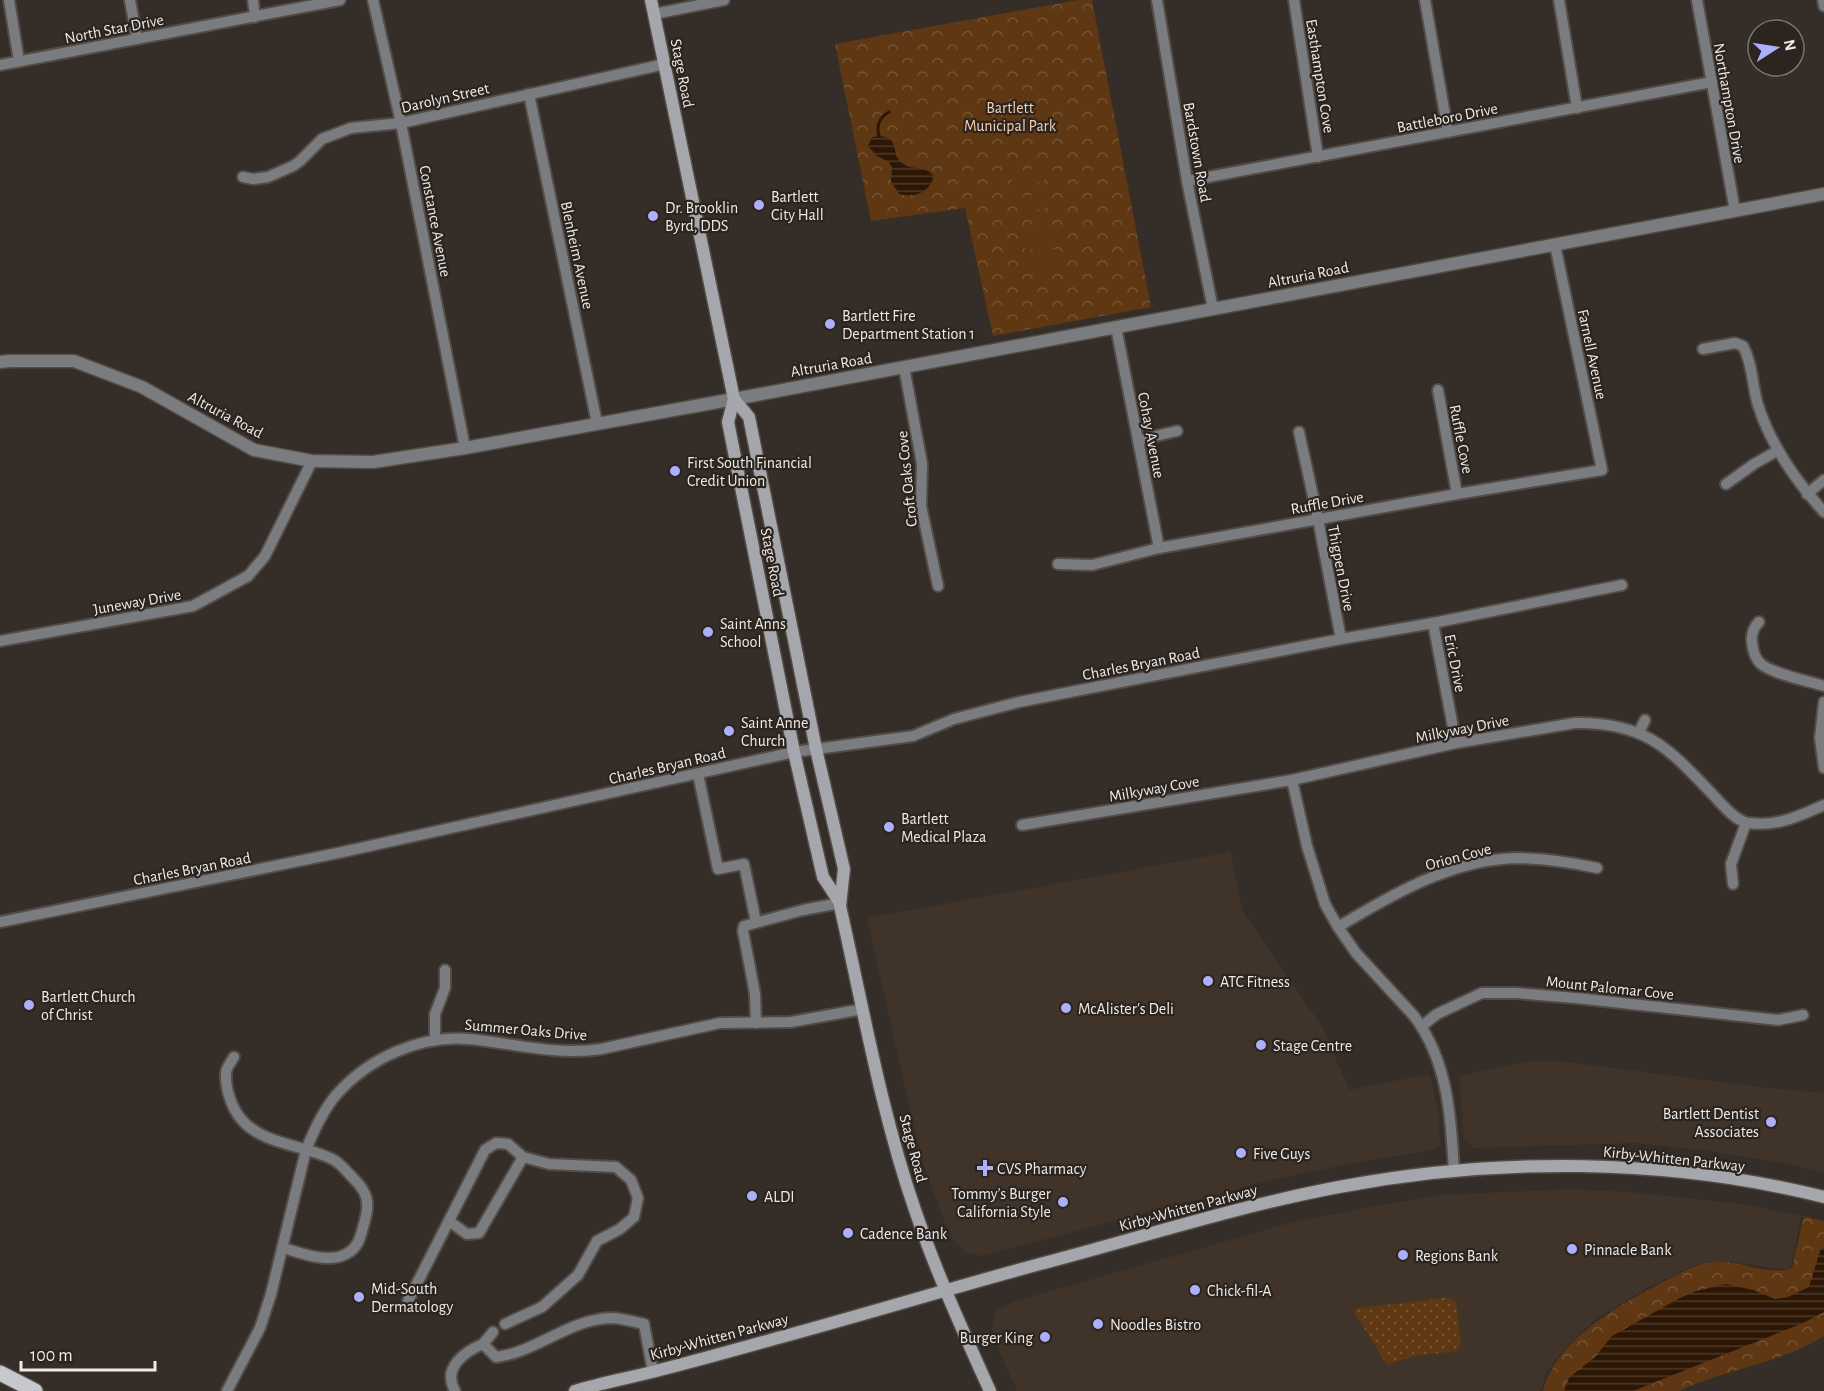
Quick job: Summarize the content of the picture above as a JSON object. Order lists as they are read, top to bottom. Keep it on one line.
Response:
{"streets":{"main road":["Stage Road","Kirby-Whitten Parkway"],"street":["North Star Drive","Easthampton Cove","Darolyn Street","Northampton Drive","Battleboro Drive","Bardstown Road","Constance Avenue","Blenheim Avenue","Altruria Road","Farnell Avenue","Cohay Avenue","Ruffle Cove","Croft Oaks Cove","Ruffle Drive","Thigpen Drive","Juneway Drive","Charles Bryan Road","Eric Drive","Milkyway Drive","Milkyway Cove","Orion Cove","Mount Palomar Cove","Summer Oaks Drive"]},"crossings":[["Stage Road","Darolyn Street"],["Stage Road","Altruria Road"],["Stage Road","Charles Bryan Road"],["Stage Road","Summer Oaks Drive"],["Stage Road","Kirby-Whitten Parkway"],["Easthampton Cove","Battleboro Drive"],["Darolyn Street","Constance Avenue"],["Darolyn Street","Blenheim Avenue"],["Northampton Drive","Battleboro Drive"],["Northampton Drive","Altruria Road"],["Battleboro Drive","Bardstown Road"],["Bardstown Road","Altruria Road"],["Constance Avenue","Altruria Road"],["Blenheim Avenue","Altruria Road"],["Altruria Road","Farnell Avenue"],["Altruria Road","Cohay Avenue"],["Altruria Road","Croft Oaks Cove"],["Altruria Road","Juneway Drive"],["Farnell Avenue","Ruffle Drive"],["Cohay Avenue","Ruffle Drive"],["Ruffle Cove","Ruffle Drive"],["Ruffle Drive","Thigpen Drive"],["Thigpen Drive","Charles Bryan Road"],["Charles Bryan Road","Eric Drive"],["Eric Drive","Milkyway Drive"],["Milkyway Drive","Milkyway Cove"]],"parks":["Bartlett Municipal Park"],"places":{"other":["Bartlett City Hall","Dr. Brooklin Byrd, DDS","Bartlett Fire Department Station 1","First South Financial Credit Union","Saint Anns School","Saint Anne Church","Bartlett Medical Plaza","ATC Fitness","Bartlett Church of Christ","McAlister's Deli","Stage Centre","Bartlett Dentist Associates","Five Guys","ALDI","Tommy’s Burger California Style","Cadence Bank","Pinnacle Bank","Regions Bank","Chick-fil-A","Mid-South Dermatology","Noodles Bistro","Burger King"],"health":["CVS Pharmacy"]},"scale_bar":"100 m","north":"right"}
